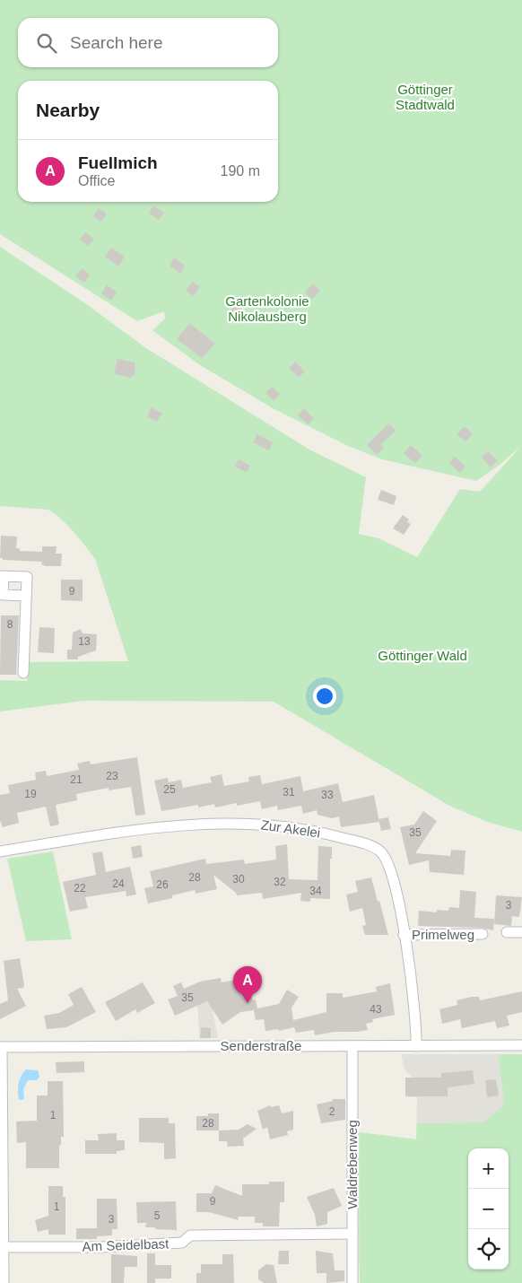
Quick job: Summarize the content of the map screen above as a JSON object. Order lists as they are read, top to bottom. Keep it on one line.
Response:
{"streets":{"street":["Zur Akelei","Primelweg","Senderstraße","Waldrebenweg","Am Seidelbast"]},"crossings":[["Zur Akelei","Primelweg"],["Zur Akelei","Senderstraße"],["Senderstraße","Waldrebenweg"],["Waldrebenweg","Am Seidelbast"]],"parks":["Göttinger Stadtwald","Gartenkolonie Nikolausberg","Göttinger Wald"],"house_numbers":["9","8","13","23","21","25","31","19","33","35","28","30","32","24","26","22","34","3","35","43","2","1","28","9","1","5","3"],"page":{"search":"Search here","heading":"Nearby","list":[{"mark":"A","name":"Fuellmich","note":"Office","value":"190 m"}],"pins":"A","map_buttons":["+","−"]}}
